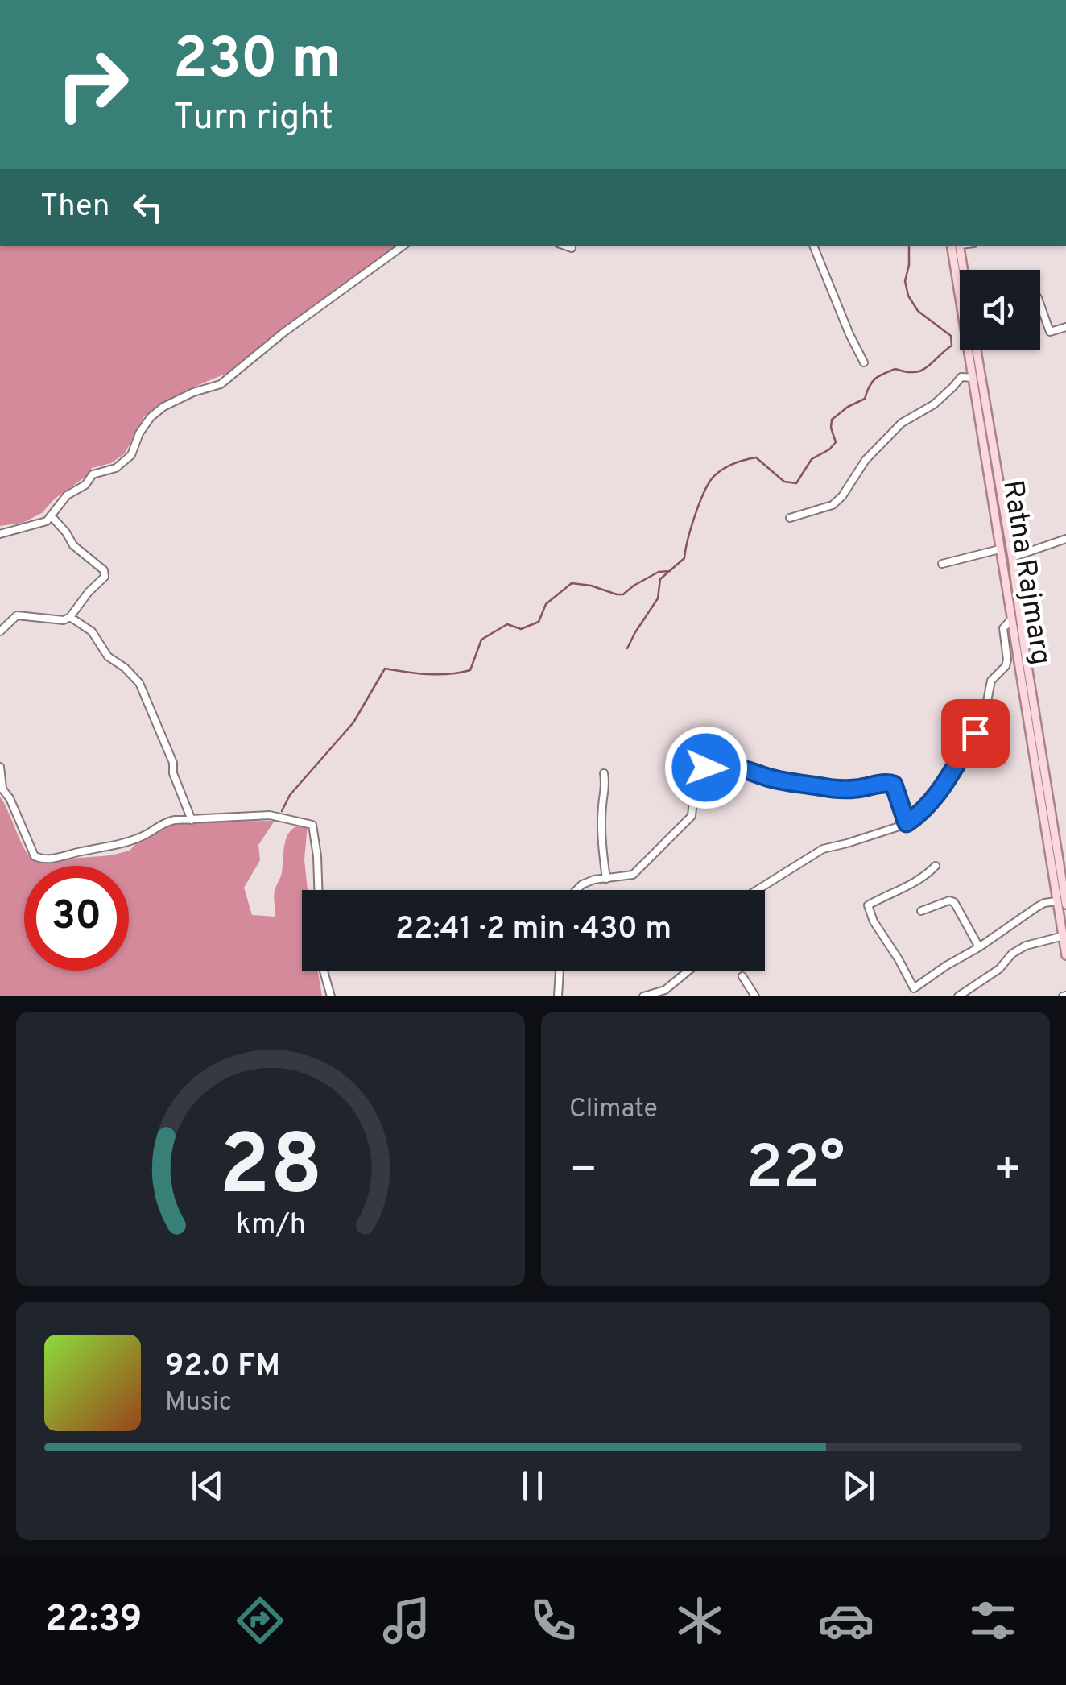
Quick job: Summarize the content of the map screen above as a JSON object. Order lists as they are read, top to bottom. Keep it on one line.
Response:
{"streets":{"main road":["Ratna Rajmarg"]},"page":{"turn":["230 m","Turn right"],"then":"Then","limit":"30","trip":"22:41 · 2 min · 430 m","tile":"Climate","heat":["−","22°","+"],"song":["92.0 FM","Music"],"tabs":"22:39","gauge":["28","km/h"]}}
